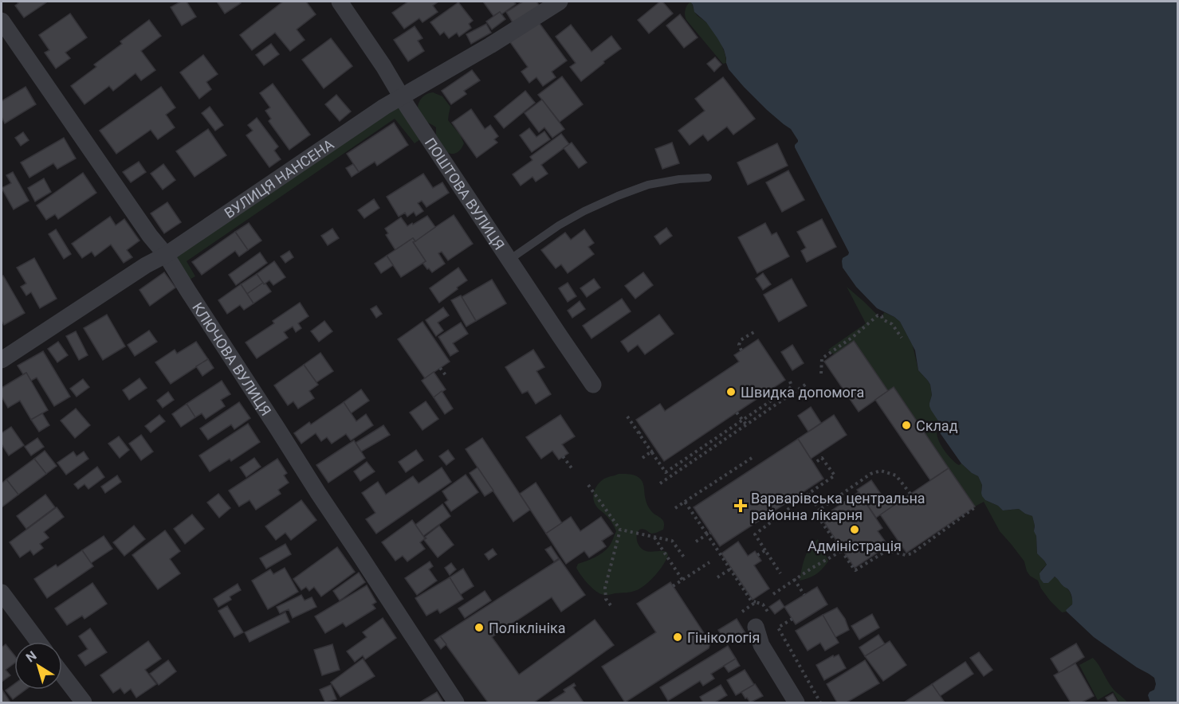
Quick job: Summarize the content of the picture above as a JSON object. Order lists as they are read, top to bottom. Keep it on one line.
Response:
{"streets":{"street":["ВУЛИЦЯ НАНСЕНА","ПОШТОВА ВУЛИЦЯ","КЛЮЧОВА ВУЛИЦЯ"]},"crossings":[["ВУЛИЦЯ НАНСЕНА","ПОШТОВА ВУЛИЦЯ"],["ВУЛИЦЯ НАНСЕНА","КЛЮЧОВА ВУЛИЦЯ"]],"places":{"other":["Швидка допомога","Склад","Адміністрація","Поліклініка","Гінікологія"],"health":["Варварівська центральна районна лікарня"]},"north":"top left"}
